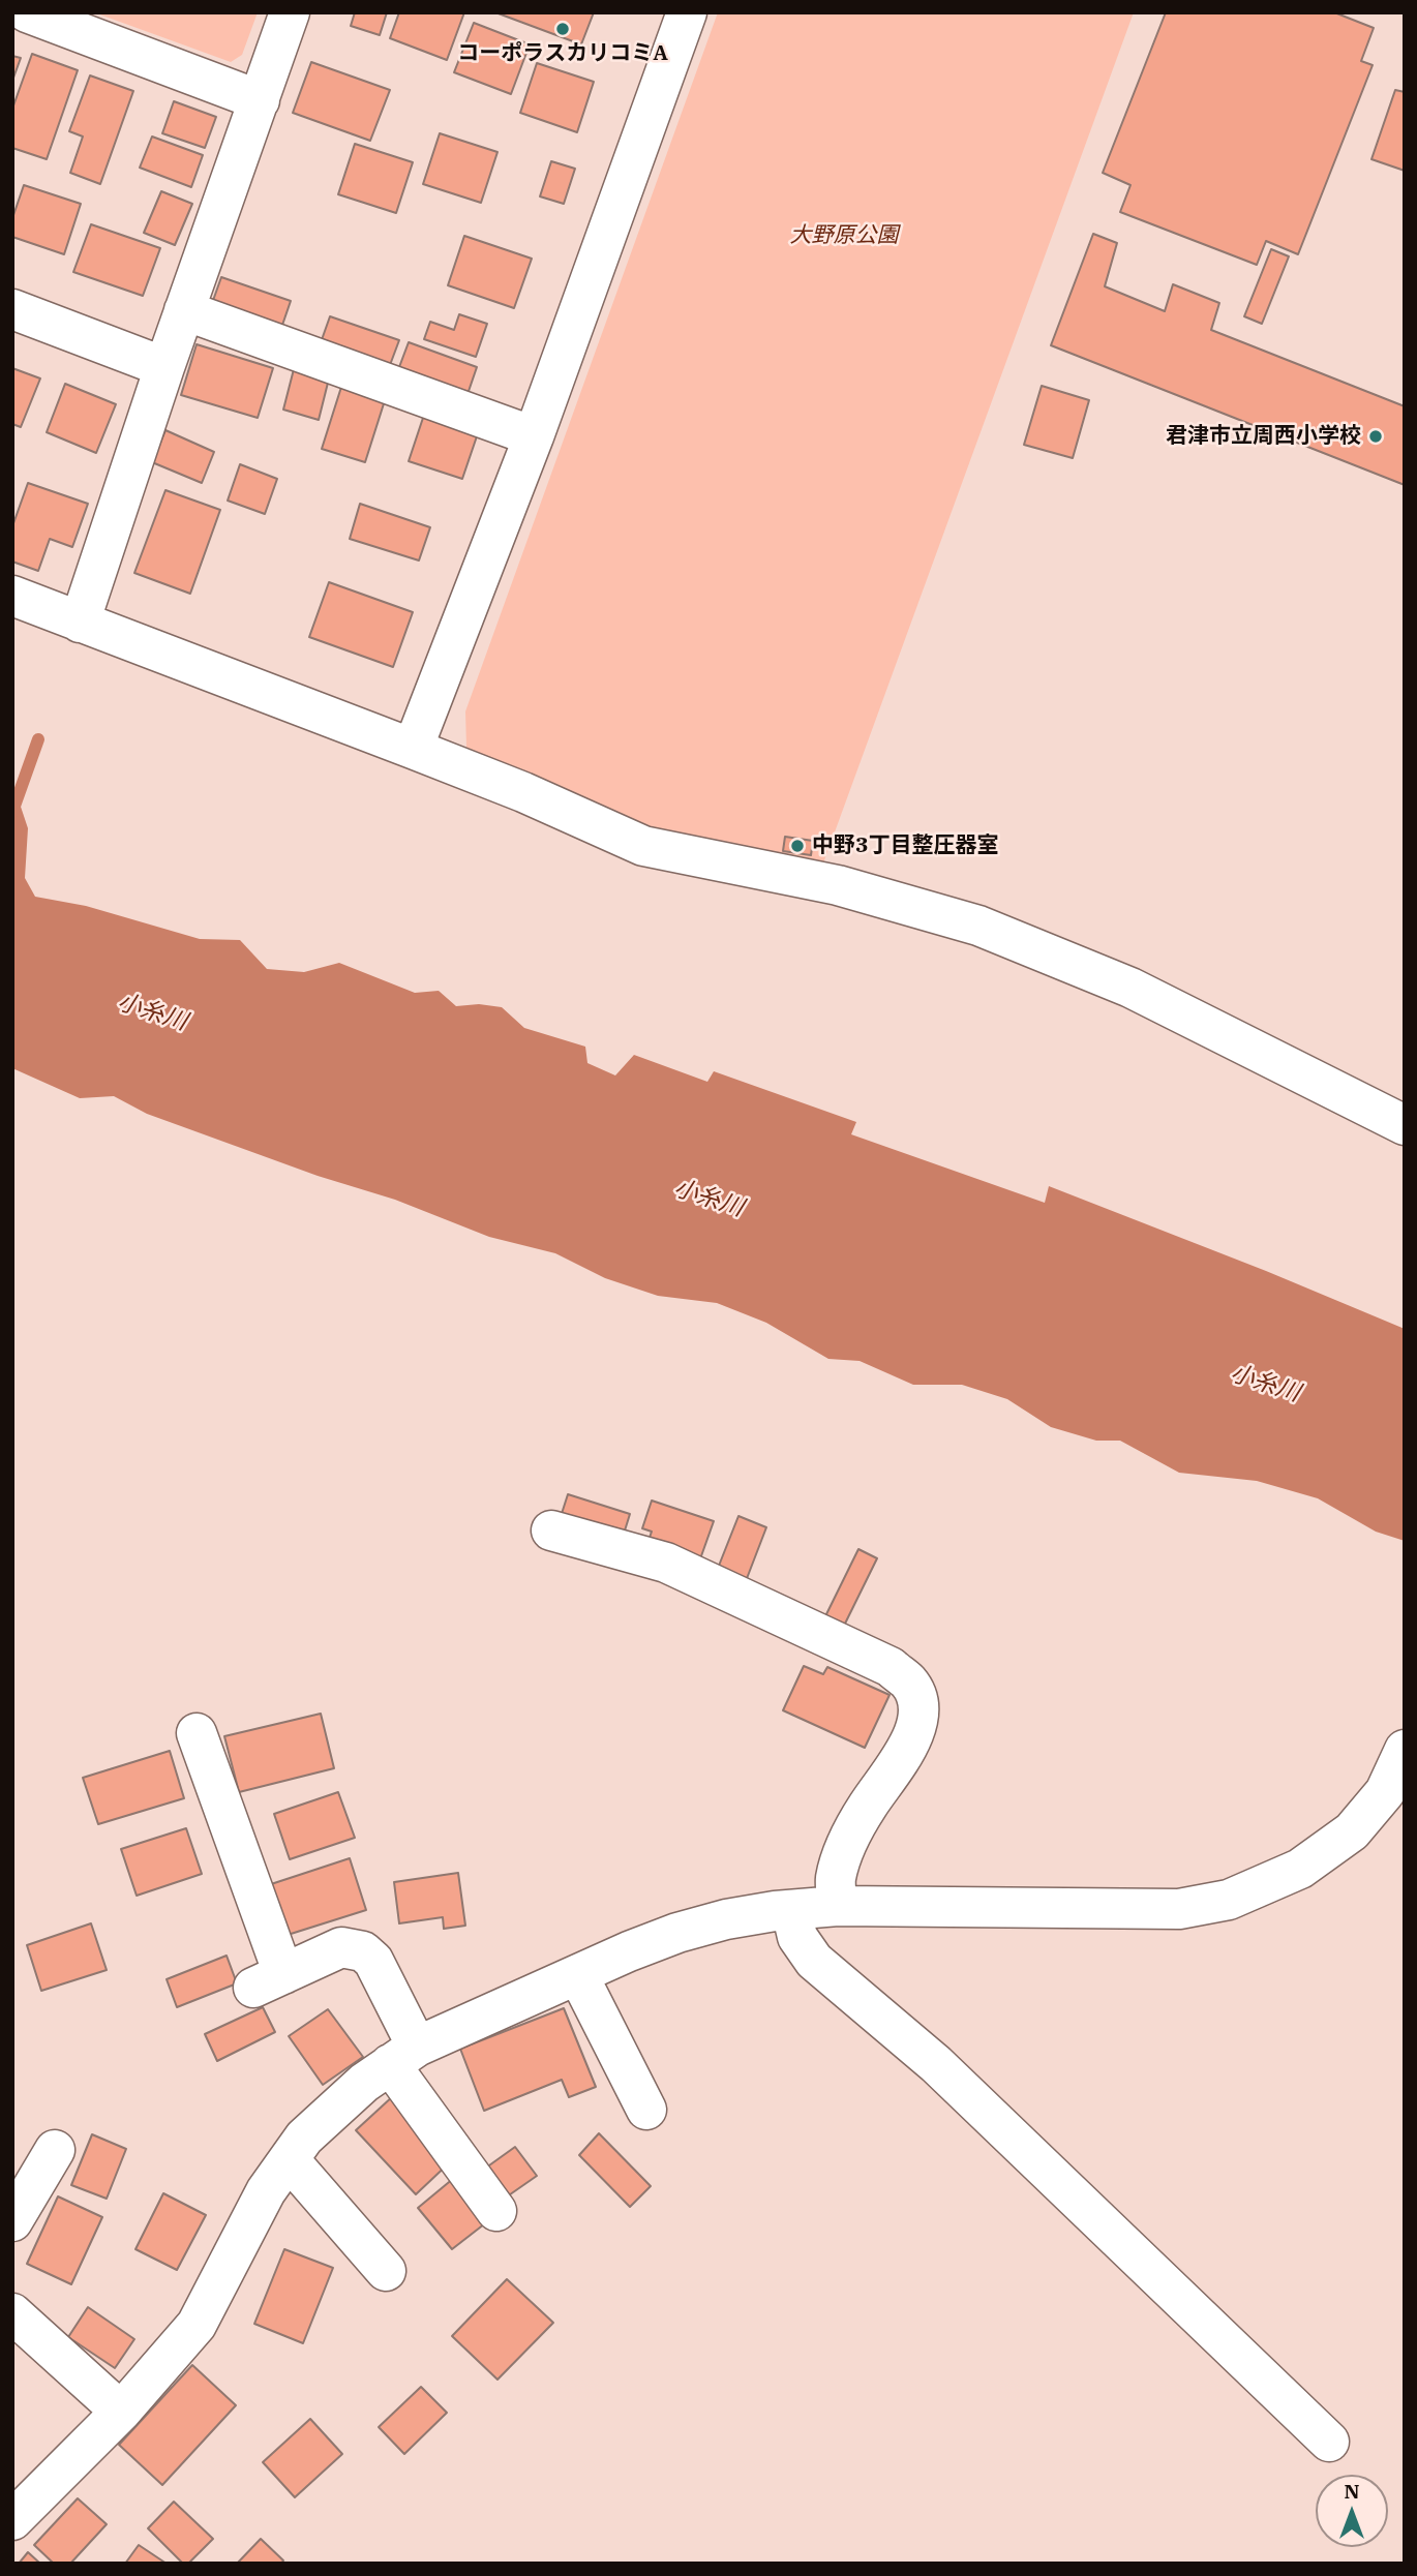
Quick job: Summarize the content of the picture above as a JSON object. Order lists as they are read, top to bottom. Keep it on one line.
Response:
{"water":["小糸川"],"parks":["大野原公園"],"places":["コーポラスカリコミA","君津市立周西小学校","中野3丁目整圧器室"],"north":"top"}
